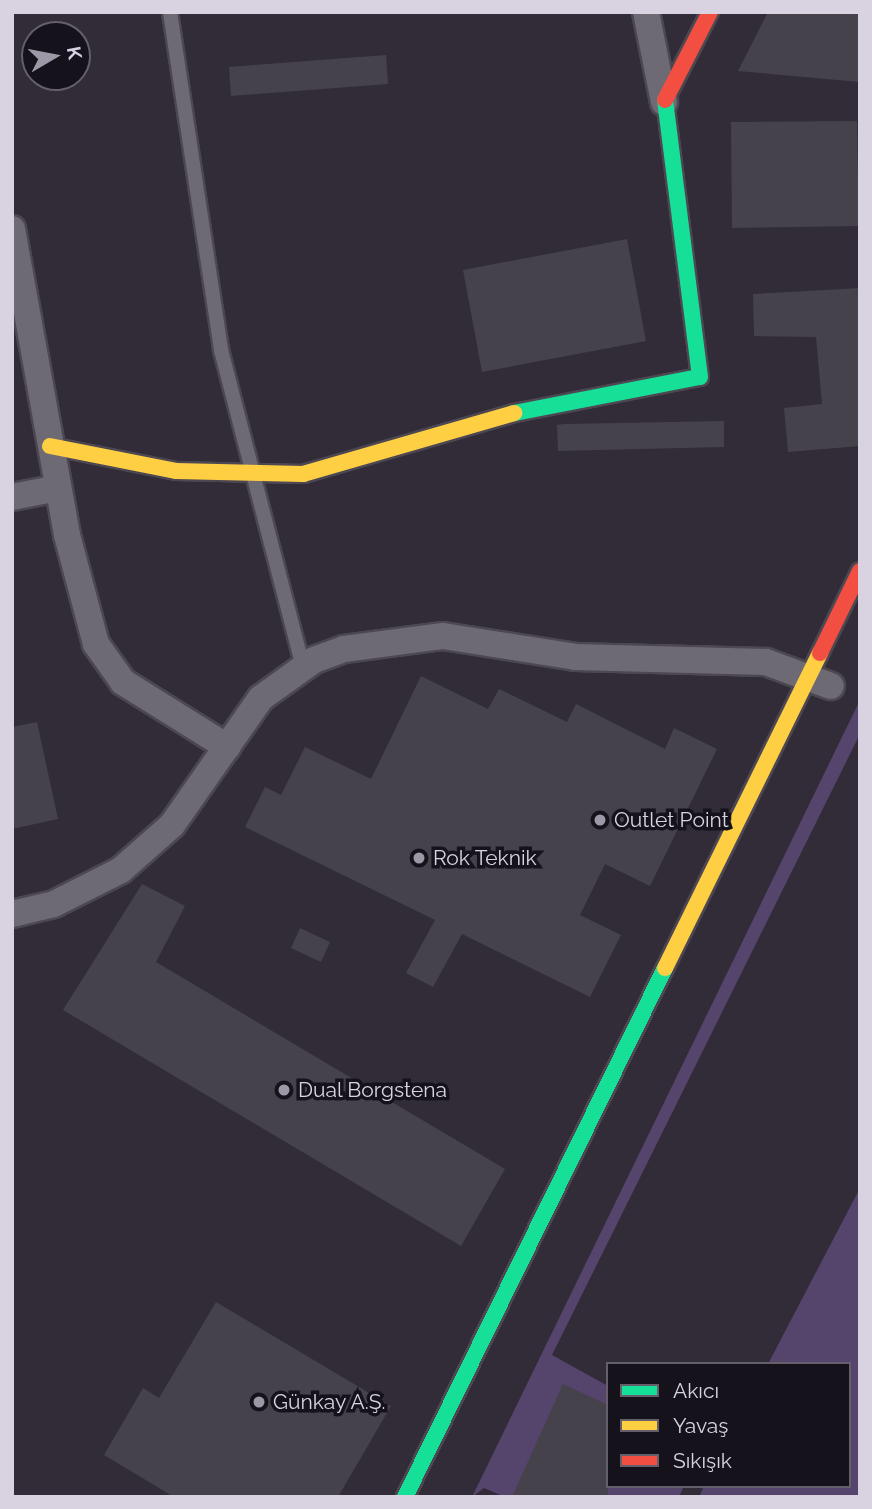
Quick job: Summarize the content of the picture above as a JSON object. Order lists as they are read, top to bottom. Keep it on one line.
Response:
{"places":["Outlet Point","Rok Teknik","Dual Borgstena","Günkay A.Ş."],"legend":["Akıcı","Yavaş","Sıkışık"],"north":"right"}
